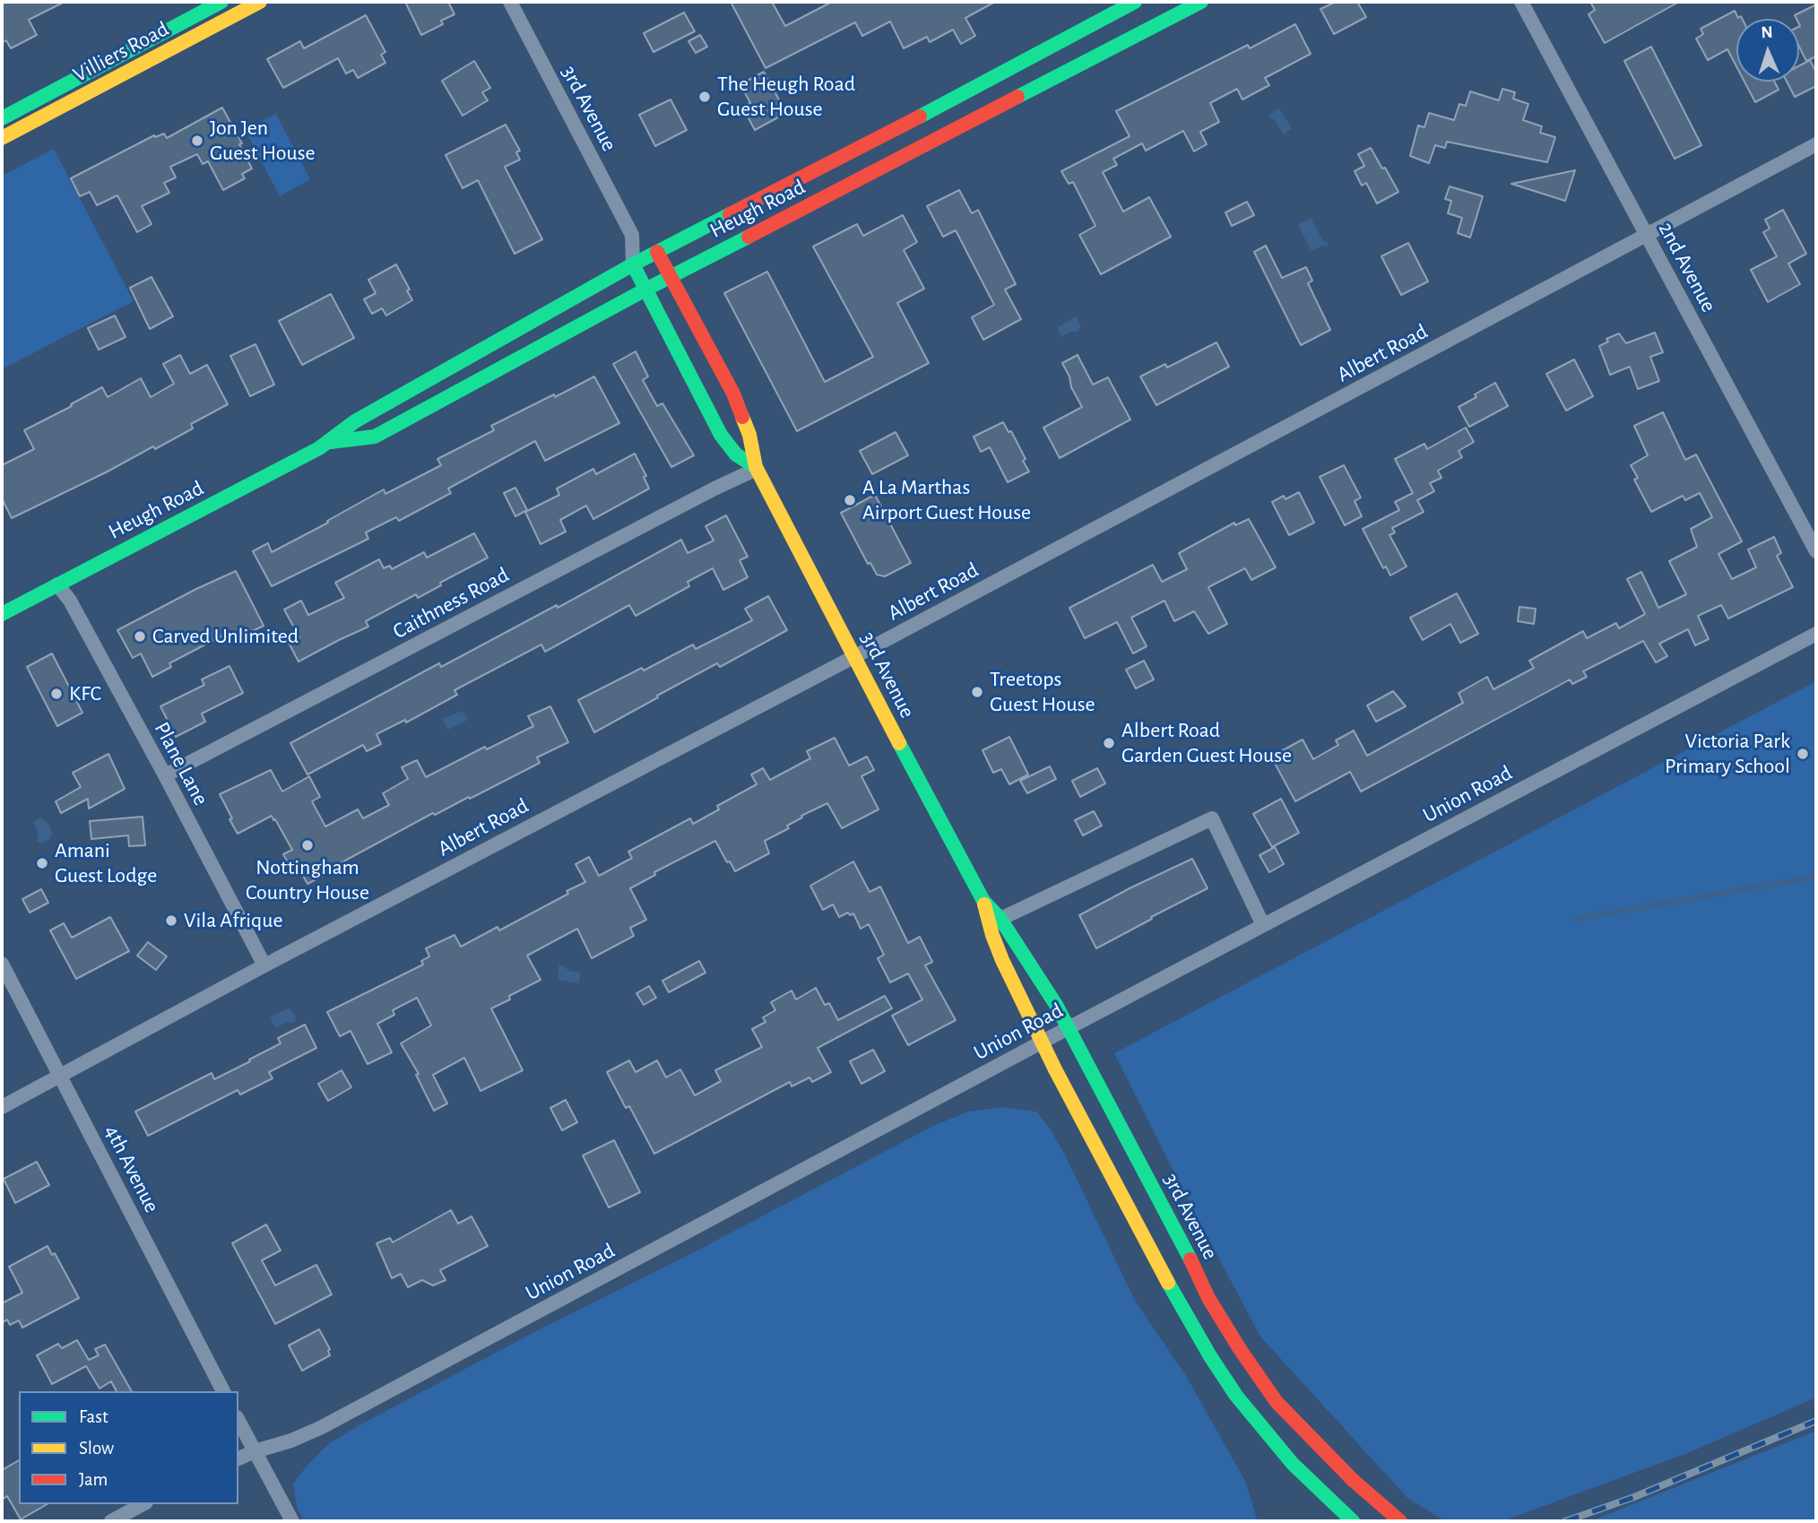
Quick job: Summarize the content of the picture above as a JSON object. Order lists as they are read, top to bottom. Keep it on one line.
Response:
{"streets":{"street":["Villiers Road","3rd Avenue","Heugh Road","2nd Avenue","Albert Road","Caithness Road","Plane Lane","Union Road","4th Avenue"]},"crossings":[["3rd Avenue","Heugh Road"],["3rd Avenue","Albert Road"],["3rd Avenue","Caithness Road"],["3rd Avenue","Union Road"],["Heugh Road","Plane Lane"],["2nd Avenue","Albert Road"],["Albert Road","Plane Lane"],["Albert Road","4th Avenue"],["Caithness Road","Plane Lane"]],"places":["The Heugh Road Guest House","Jon Jen Guest House","A La Marthas Airport Guest House","Carved Unlimited","Treetops Guest House","KFC","Albert Road Garden Guest House","Victoria Park Primary School","Nottingham Country House","Amani Guest Lodge","Vila Afrique"],"legend":["Fast","Slow","Jam"],"north":"top"}
